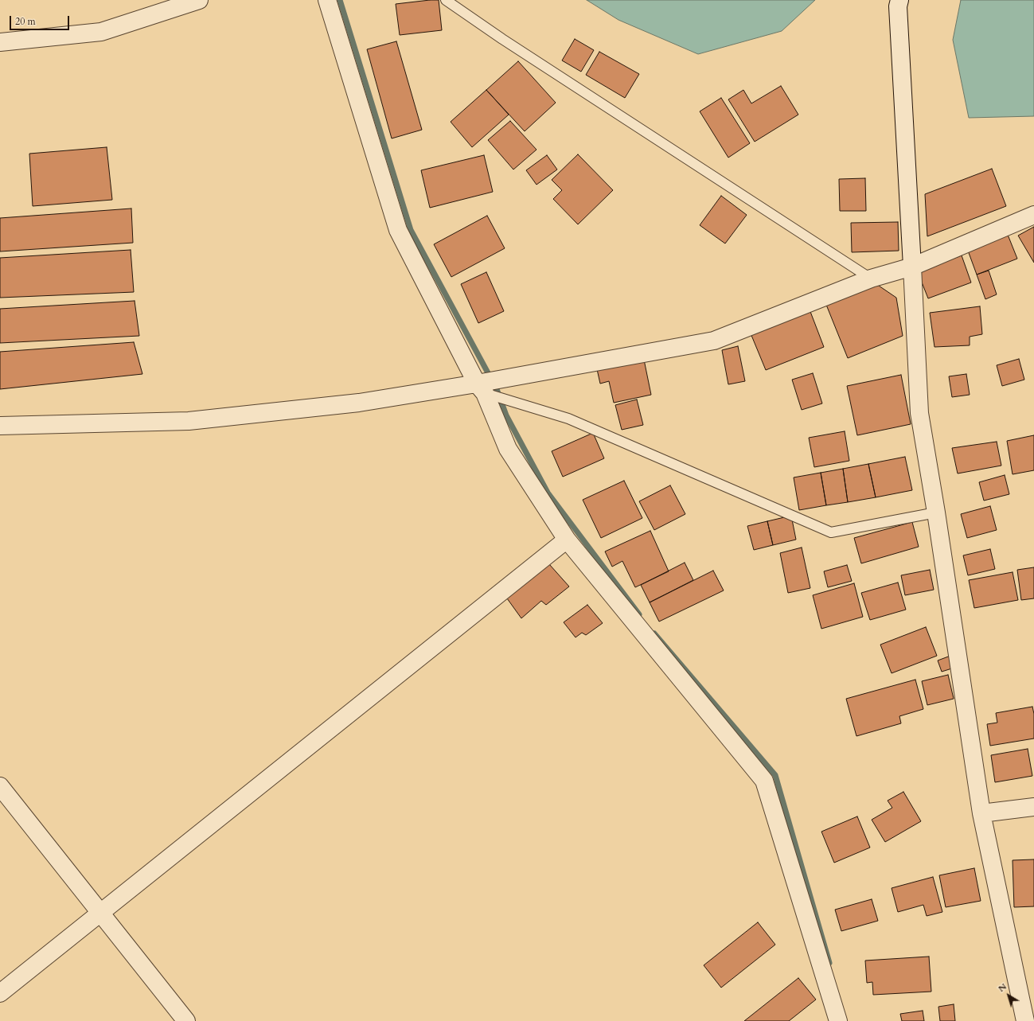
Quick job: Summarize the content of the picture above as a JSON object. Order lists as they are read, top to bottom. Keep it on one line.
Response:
{"scale_bar":"20 m","north":"top left"}
